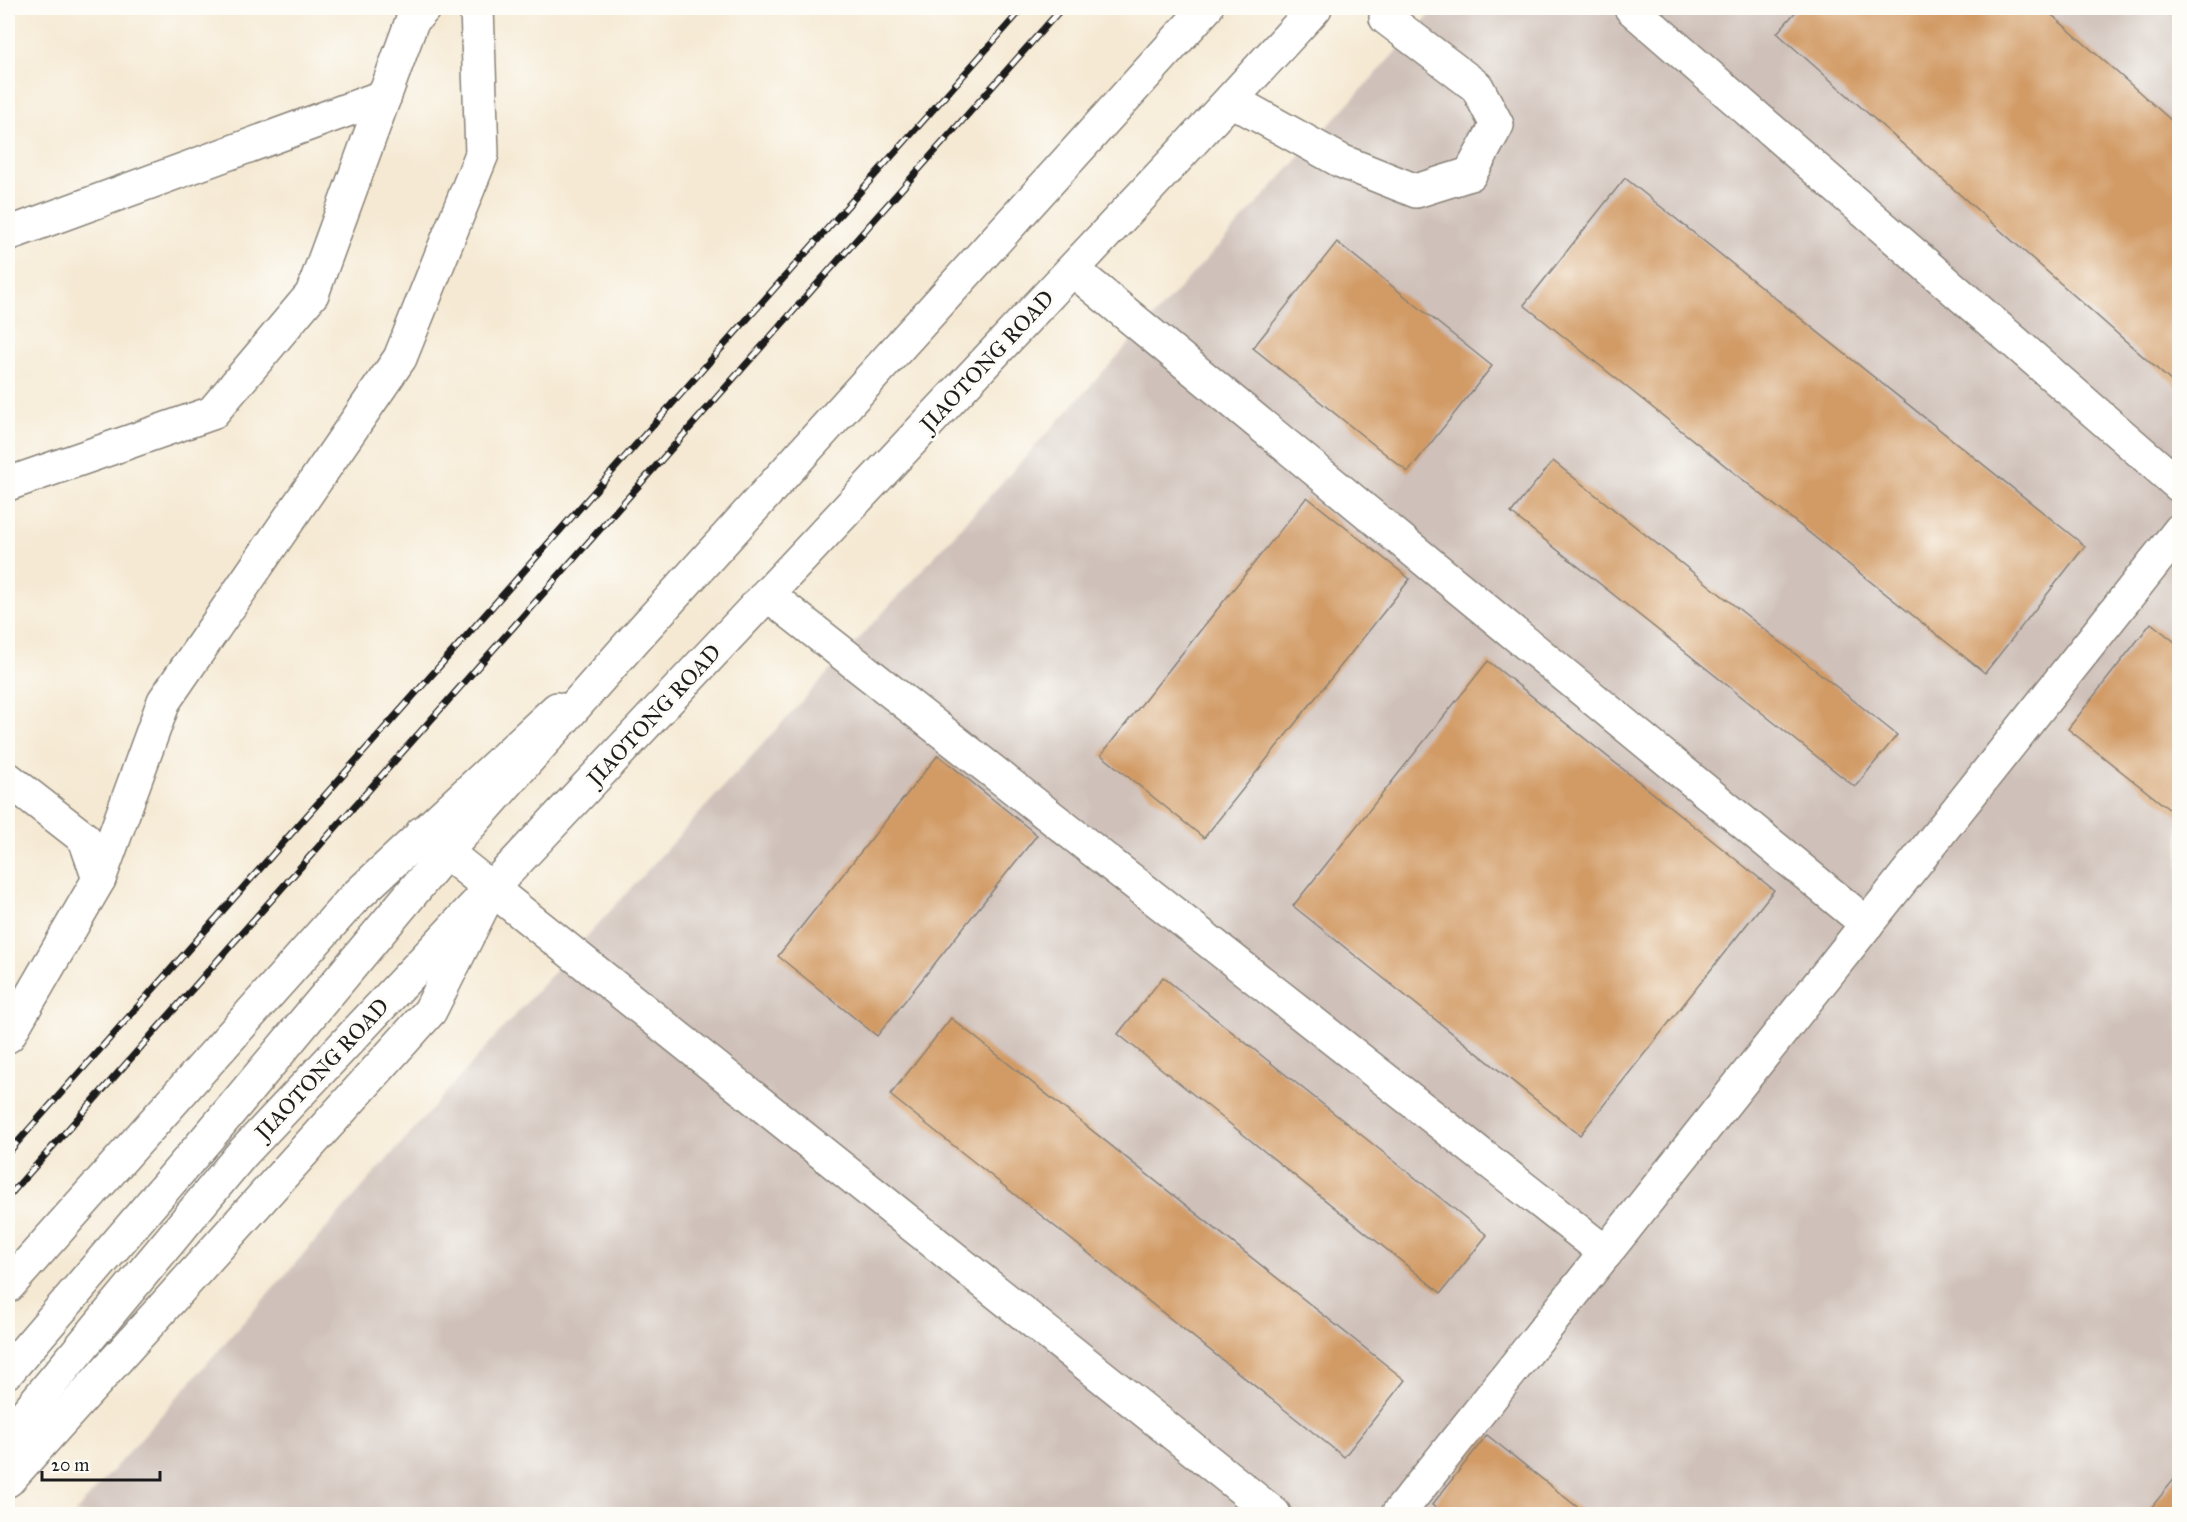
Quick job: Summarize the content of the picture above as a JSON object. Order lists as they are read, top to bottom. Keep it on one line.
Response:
{"streets":{"street":["JIAOTONG ROAD"]},"scale_bar":"20 m"}
